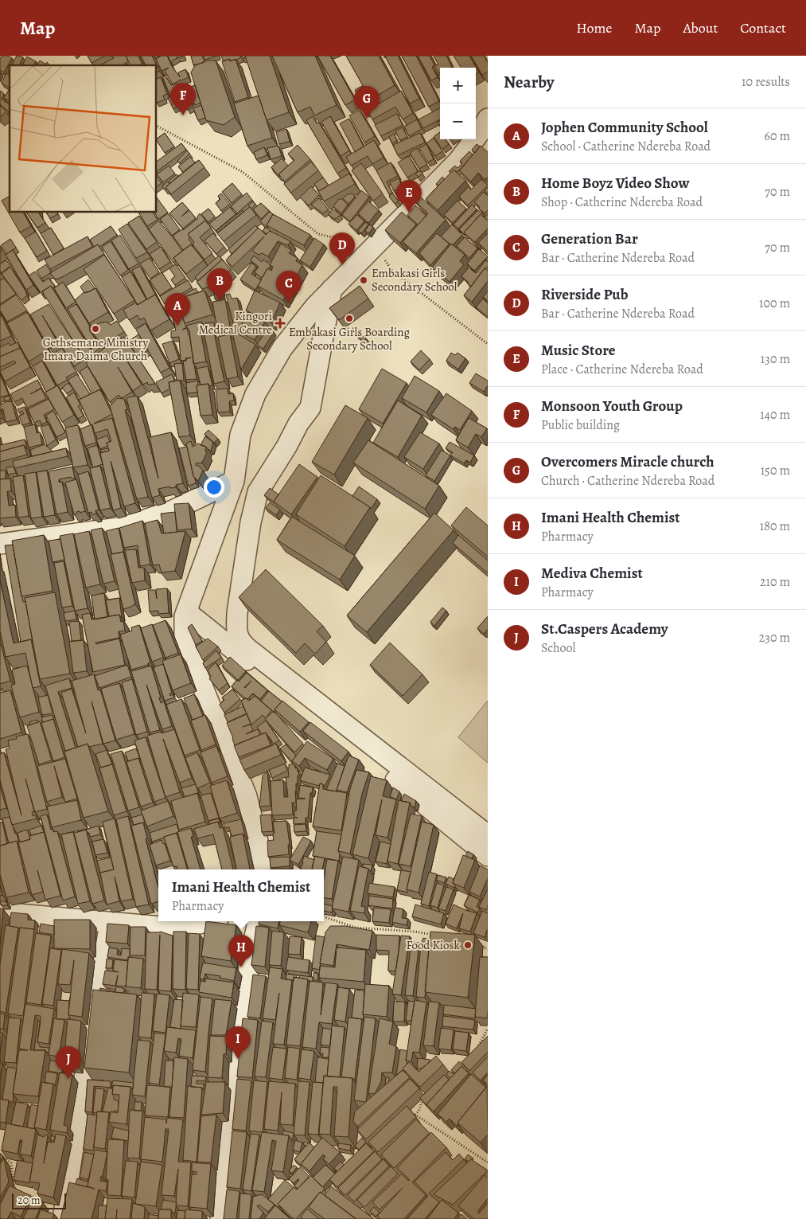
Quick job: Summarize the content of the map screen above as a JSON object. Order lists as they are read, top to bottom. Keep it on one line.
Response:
{"places":{"other":["Embakasi Girls Secondary School","Embakasi Girls Boarding Secondary School","Gethsemane Ministry Imara Daima Church","Food Kiosk"],"health":["Kingori Medical Centre"]},"scale_bar":"20 m","page":{"header":"Map","nav":["Home","Map","About","Contact"],"heading":["Nearby","10 results"],"map_buttons":["+","−"],"pins":["F","G","E","D","B","C","A","H","I","J"],"list":[{"mark":"A","name":"Jophen Community School","note":"School · Catherine Ndereba Road","value":"60 m"},{"mark":"B","name":"Home Boyz Video Show","note":"Shop · Catherine Ndereba Road","value":"70 m"},{"mark":"C","name":"Generation Bar","note":"Bar · Catherine Ndereba Road","value":"70 m"},{"mark":"D","name":"Riverside Pub","note":"Bar · Catherine Ndereba Road","value":"100 m"},{"mark":"E","name":"Music Store","note":"Place · Catherine Ndereba Road","value":"130 m"},{"mark":"F","name":"Monsoon Youth Group","note":"Public building","value":"140 m"},{"mark":"G","name":"Overcomers Miracle church","note":"Church · Catherine Ndereba Road","value":"150 m"},{"mark":"H","name":"Imani Health Chemist","note":"Pharmacy","value":"180 m"},{"mark":"I","name":"Mediva Chemist","note":"Pharmacy","value":"210 m"},{"mark":"J","name":"St.Caspers Academy","note":"School","value":"230 m"}],"popup":["Imani Health Chemist","Pharmacy"],"scale":"20 m"}}
